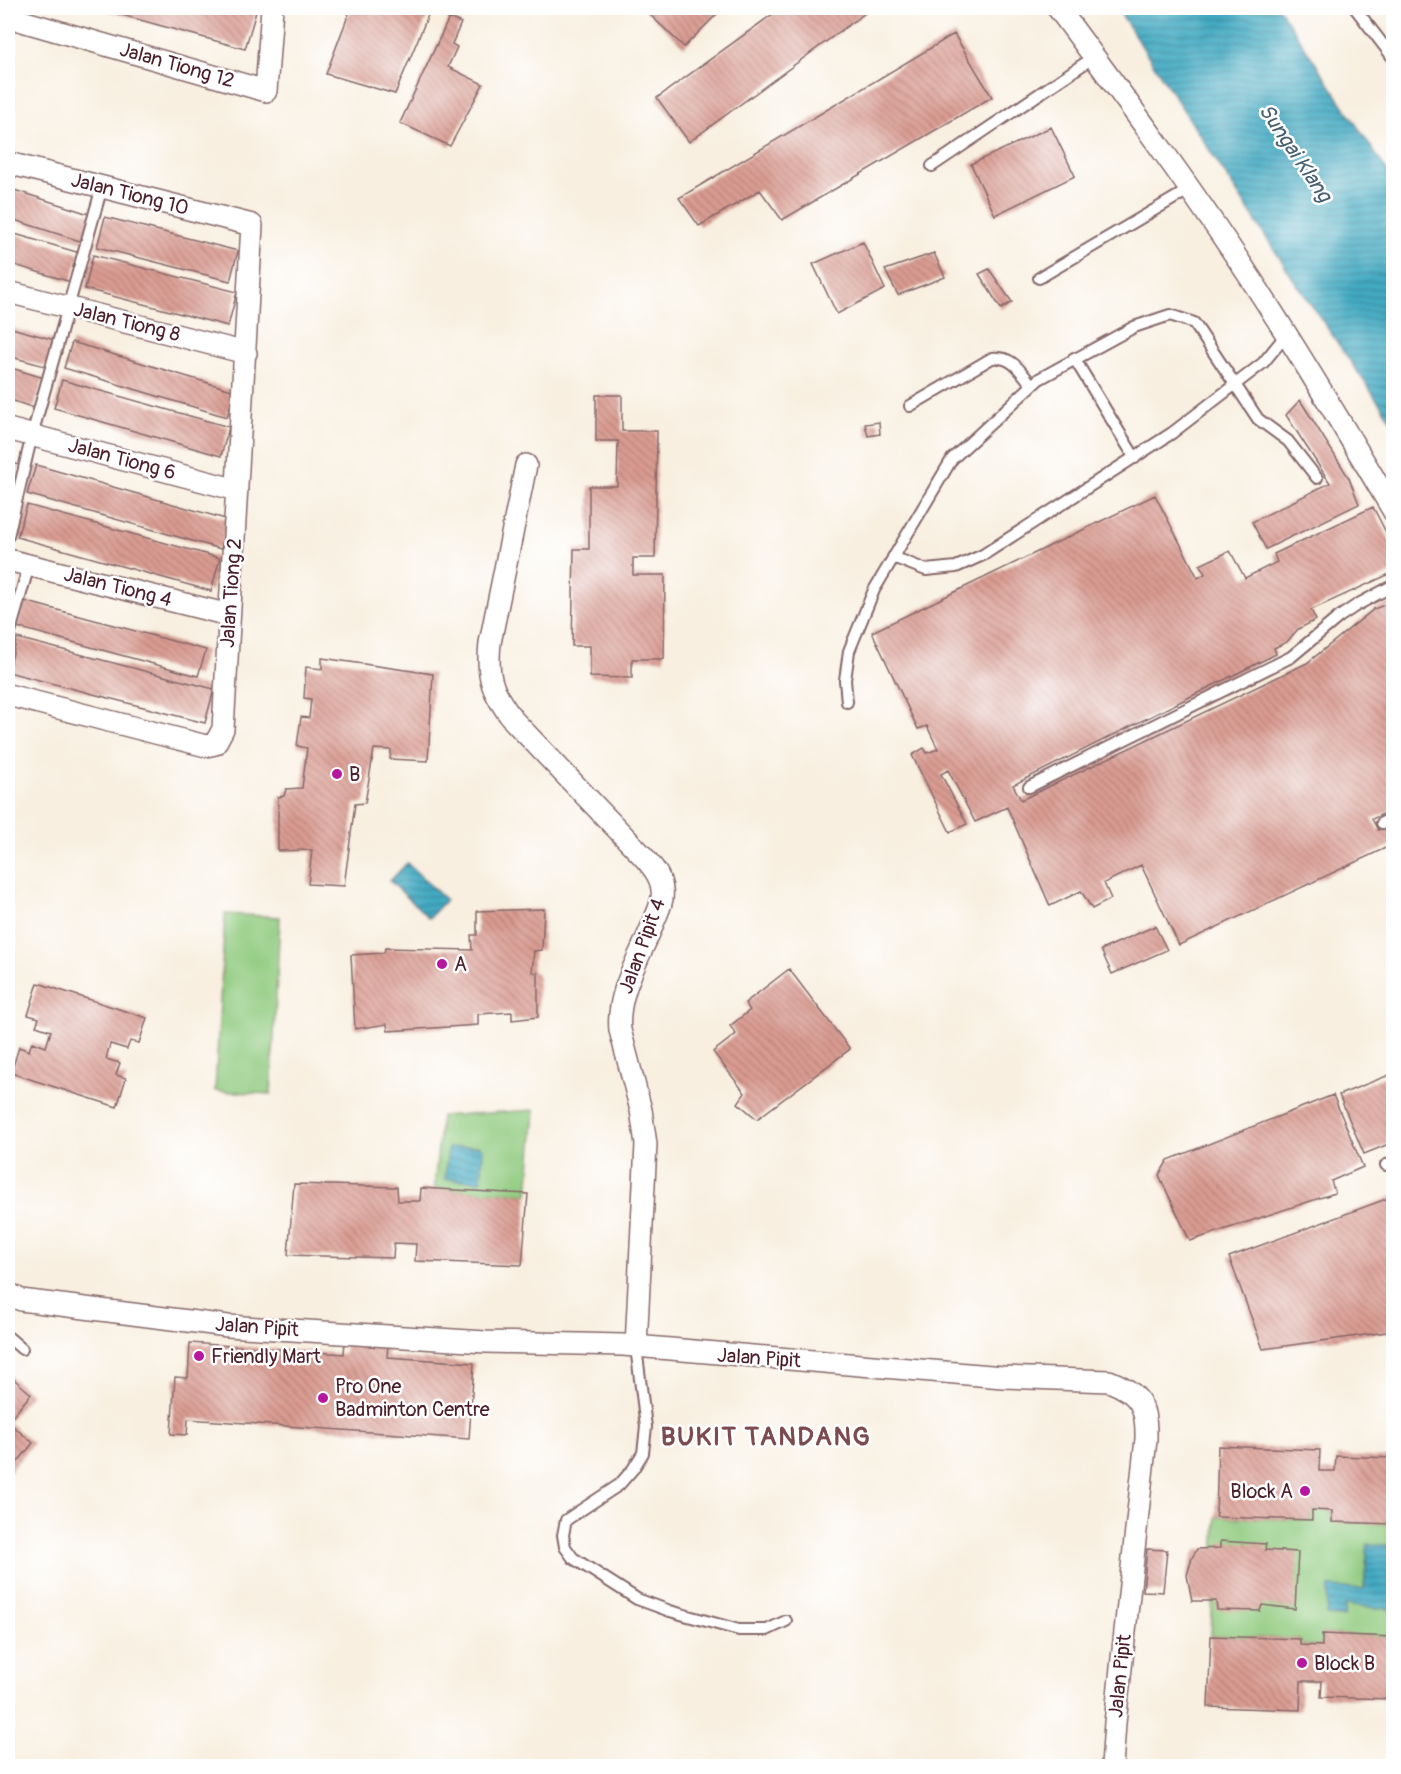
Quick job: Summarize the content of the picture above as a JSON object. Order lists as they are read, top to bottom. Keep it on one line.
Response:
{"streets":{"street":["Jalan Tiong 12","Jalan Tiong 10","Jalan Tiong 8","Jalan Tiong 6","Jalan Tiong 4","Jalan Tiong 2","Jalan Pipit 4","Jalan Pipit"]},"crossings":[["Jalan Tiong 10","Jalan Tiong 2"],["Jalan Tiong 8","Jalan Tiong 2"],["Jalan Tiong 6","Jalan Tiong 2"],["Jalan Tiong 4","Jalan Tiong 2"],["Jalan Pipit 4","Jalan Pipit"]],"districts":["BUKIT TANDANG"],"water":["Sungai Klang"],"places":["B","A","Friendly Mart","Pro One Badminton Centre","Block A","Block B"]}
